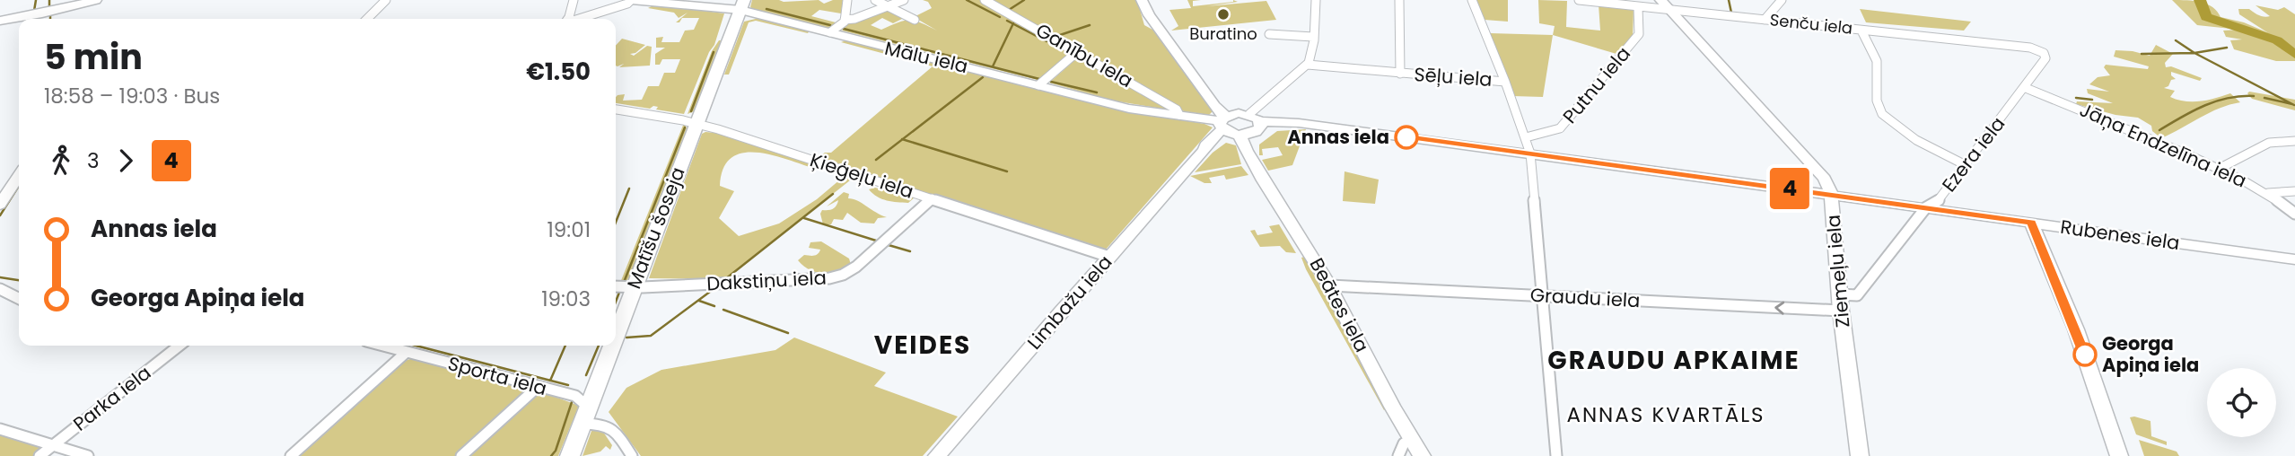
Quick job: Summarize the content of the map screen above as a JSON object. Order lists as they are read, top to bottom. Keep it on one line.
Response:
{"streets":{"main road":["Mālu iela","Matīšu šoseja","Rubenes iela","Limbažu iela","Beātes iela"],"street":["Senču iela","Ganību iela","Sēļu iela","Putnu iela","Jāņa Endzelīna iela","Ezera iela","Ķieģeļu iela","Ziemeļu iela","Dakstiņu iela","Graudu iela","Sporta iela","Parka iela"]},"crossings":[["Senču iela","Putnu iela"],["Senču iela","Ezera iela"],["Senču iela","Ziemeļu iela"],["Ganību iela","Mālu iela"],["Mālu iela","Matīšu šoseja"],["Mālu iela","Rubenes iela"],["Mālu iela","Limbažu iela"],["Mālu iela","Beātes iela"],["Jāņa Endzelīna iela","Ezera iela"],["Ezera iela","Rubenes iela"],["Ezera iela","Ziemeļu iela"],["Ķieģeļu iela","Matīšu šoseja"],["Ķieģeļu iela","Dakstiņu iela"],["Ķieģeļu iela","Limbažu iela"],["Matīšu šoseja","Dakstiņu iela"],["Matīšu šoseja","Sporta iela"],["Rubenes iela","Ziemeļu iela"],["Rubenes iela","Limbažu iela"],["Rubenes iela","Beātes iela"],["Ziemeļu iela","Graudu iela"],["Graudu iela","Beātes iela"],["Limbažu iela","Beātes iela"]],"one_way":["Graudu iela"],"districts":["VEIDES","GRAUDU APKAIME","ANNAS KVARTĀLS"],"places":["Buratino","Annas iela","Georga Apiņa iela"],"lines":["bus line 4"],"page":{"on_map":"4","heading":["5 min","18:58 – 19:03 · Bus","€1.50"],"legs":["3","4"],"list":[{"name":"Annas iela","value":"19:01"},{"name":"Georga Apiņa iela","value":"19:03"}]}}
